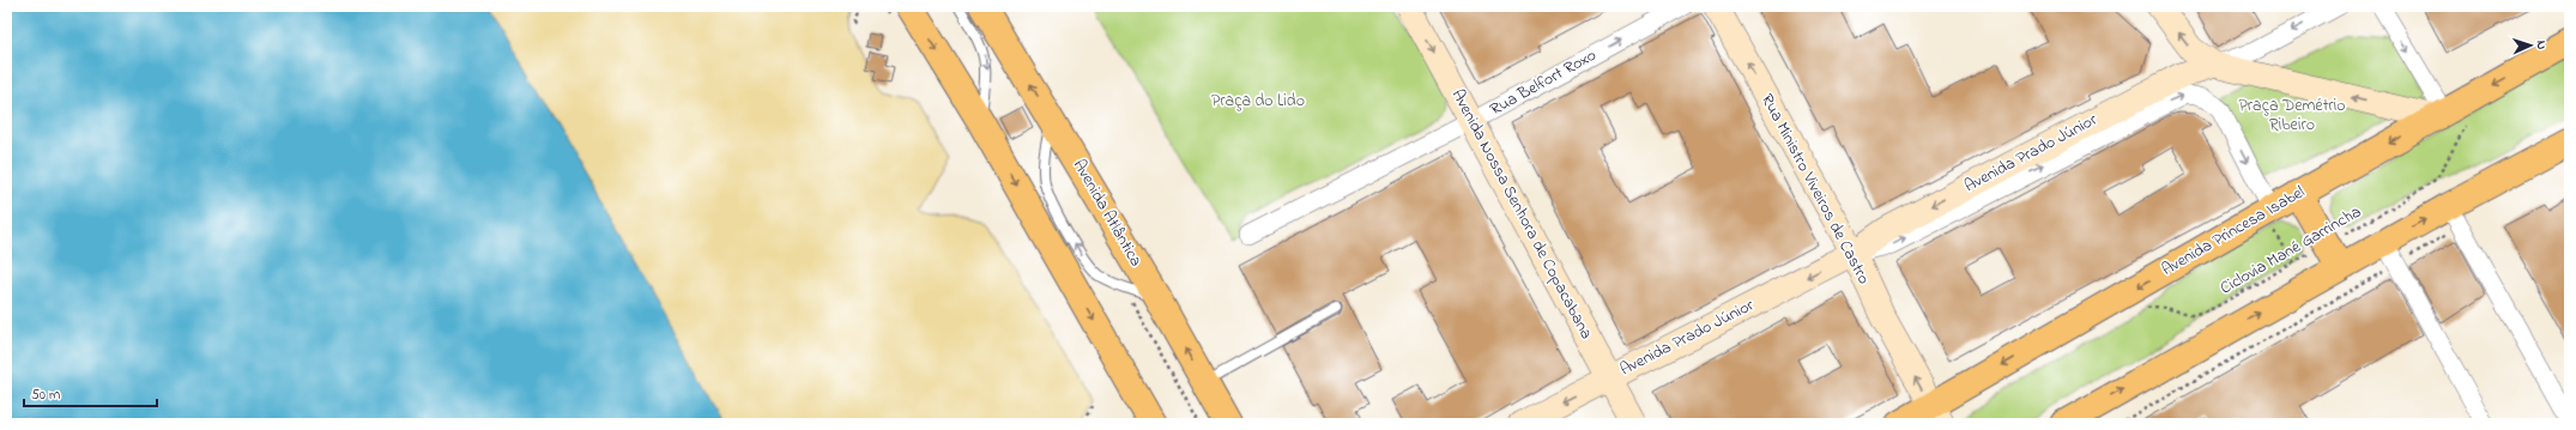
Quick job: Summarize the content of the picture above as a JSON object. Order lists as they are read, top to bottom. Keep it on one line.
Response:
{"streets":{"highway":["Avenida Atlântica","Avenida Princesa Isabel"],"main road":["Avenida Prado Júnior","Rua Ministro Viveiros de Castro","Avenida Nossa Senhora de Copacabana"],"street":["Rua Belfort Roxo"],"path":["Ciclovia Mané Garrincha"]},"crossings":[["Rua Belfort Roxo","Avenida Nossa Senhora de Copacabana"],["Avenida Prado Júnior","Rua Ministro Viveiros de Castro"],["Avenida Prado Júnior","Avenida Nossa Senhora de Copacabana"],["Avenida Prado Júnior","Avenida Princesa Isabel"],["Rua Ministro Viveiros de Castro","Avenida Princesa Isabel"]],"one_way":["Rua Belfort Roxo","Rua Ministro Viveiros de Castro"],"parks":["Praça do Lido","Praça Demétrio Ribeiro"],"scale_bar":"50 m","north":"right"}
